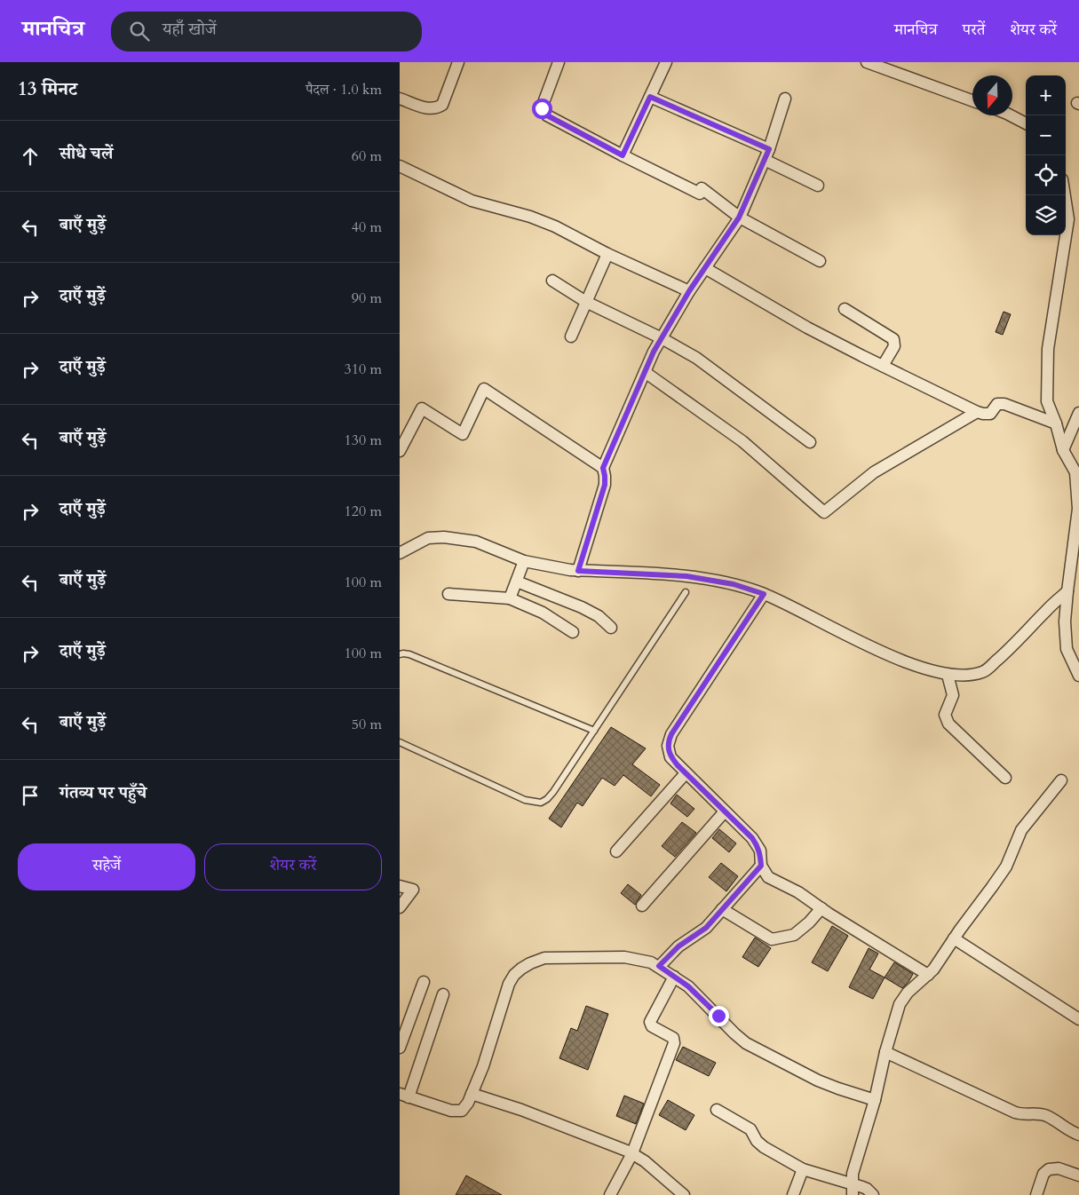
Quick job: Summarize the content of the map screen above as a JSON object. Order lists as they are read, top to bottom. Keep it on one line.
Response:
{"north":"bottom","page":{"header":"मानचित्र","search":"यहाँ खोजें","nav":["मानचित्र","परतें","शेयर करें"],"heading":["13 मिनट","पैदल · 1.0 km"],"map_buttons":["+","−"],"list":[["सीधे चलें","60 m"],["बाएँ मुड़ें","40 m"],["दाएँ मुड़ें","90 m"],["दाएँ मुड़ें","310 m"],["बाएँ मुड़ें","130 m"],["दाएँ मुड़ें","120 m"],["बाएँ मुड़ें","100 m"],["दाएँ मुड़ें","100 m"],["बाएँ मुड़ें","50 m"],"गंतव्य पर पहुँचे"],"buttons":["सहेजें","शेयर करें"]}}
